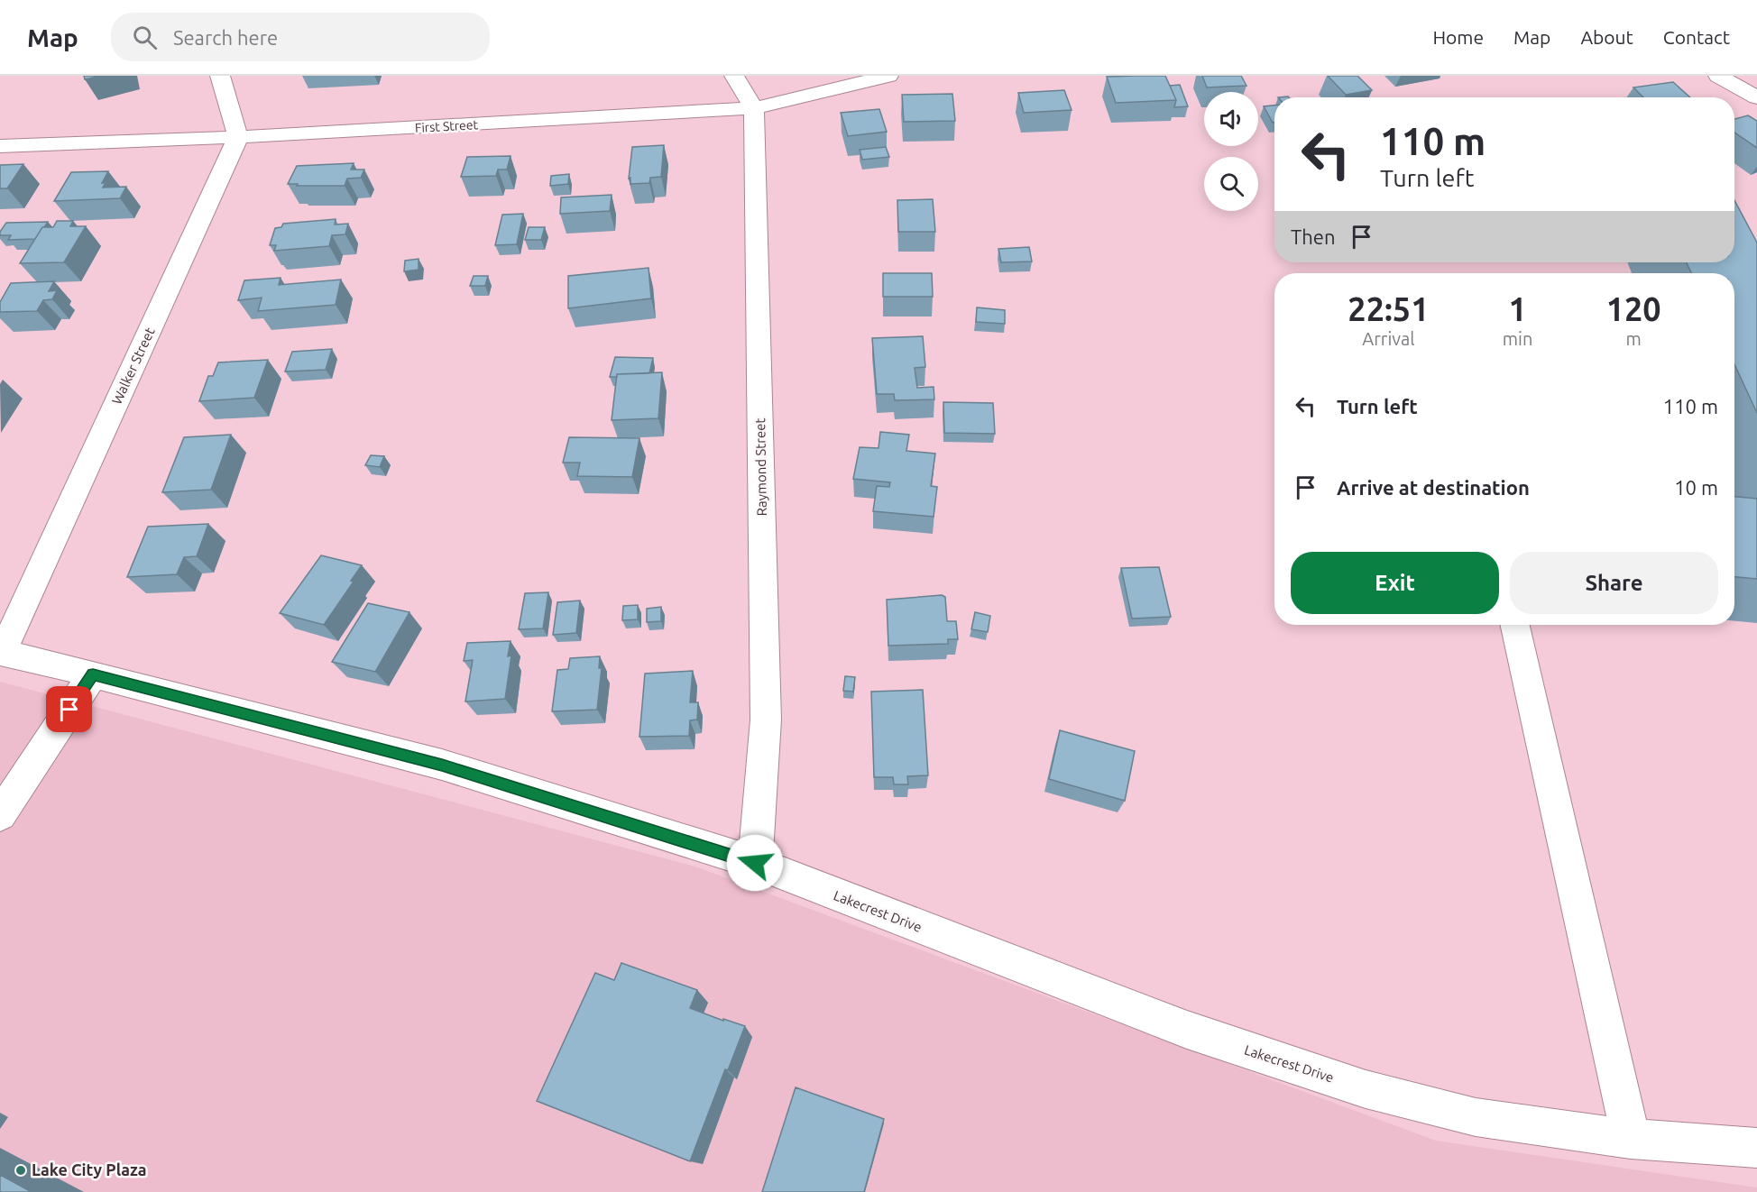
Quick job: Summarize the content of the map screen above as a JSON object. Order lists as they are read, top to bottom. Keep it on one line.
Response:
{"streets":{"street":["First Street","Walker Street","Raymond Street","Lakecrest Drive"]},"crossings":[["First Street","Walker Street"],["First Street","Raymond Street"],["Walker Street","Lakecrest Drive"],["Raymond Street","Lakecrest Drive"]],"places":["Lake City Plaza"],"page":{"header":"Map","search":"Search here","nav":["Home","Map","About","Contact"],"turn":["110 m","Turn left"],"then":"Then","eta":["22:51","Arrival","1","min","120","m"],"list":[{"name":"Turn left","value":"110 m"},{"name":"Arrive at destination","value":"10 m"}],"buttons":["Exit","Share"]}}
